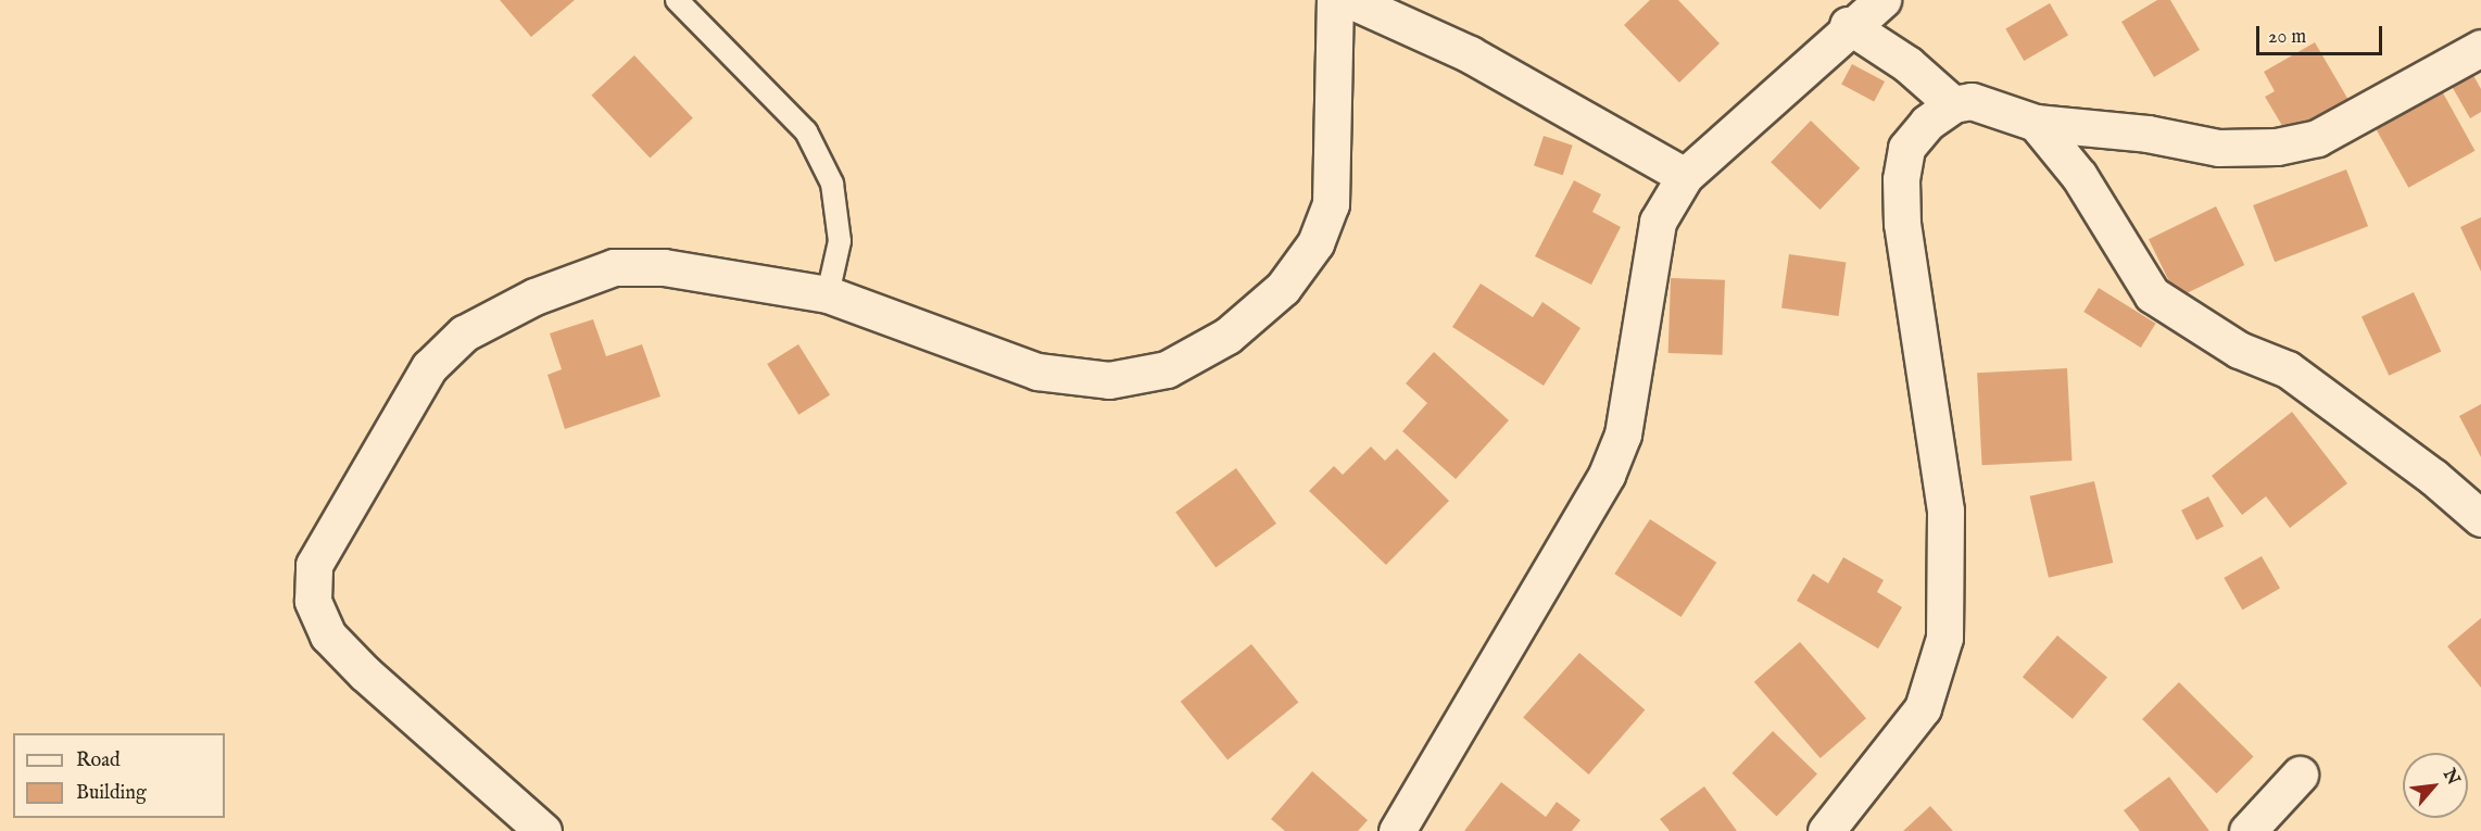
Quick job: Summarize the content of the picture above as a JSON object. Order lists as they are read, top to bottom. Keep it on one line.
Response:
{"legend":["Road","Building"],"scale_bar":"20 m","north":"top right"}
